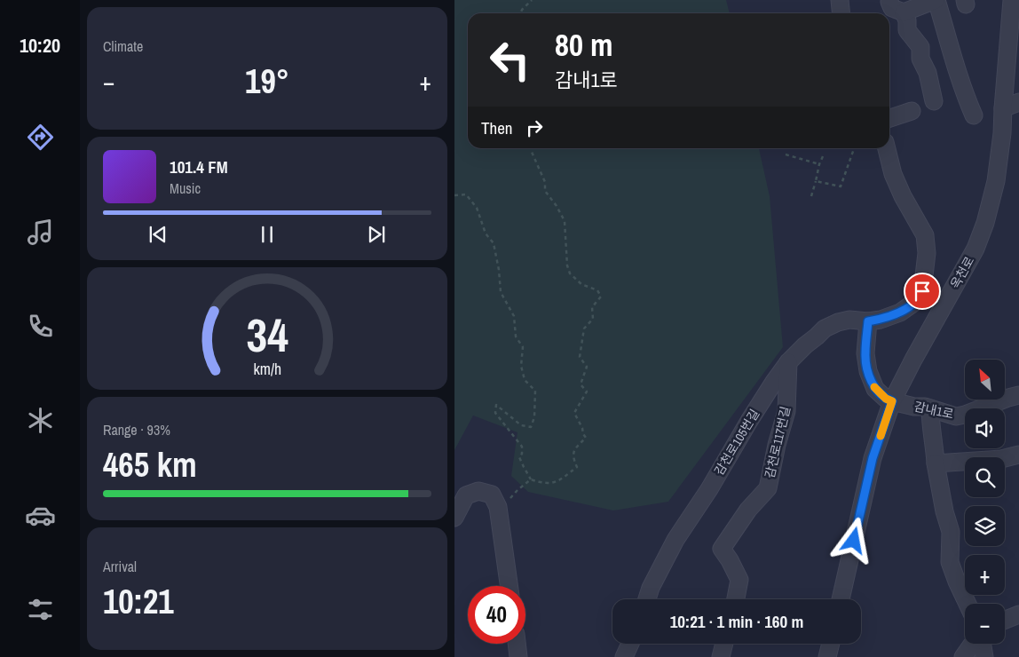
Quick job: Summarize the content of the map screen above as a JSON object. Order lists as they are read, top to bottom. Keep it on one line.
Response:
{"streets":{"street":["옥천로","감내1로","감천로105번길","감천로117번길"]},"crossings":[["옥천로","감내1로"],["감내1로","감천로105번길"],["감천로105번길","감천로117번길"]],"north":"top left","page":{"tabs":"10:20","tile":["Climate",["Range · 93%","465 km"],["Arrival","10:21"]],"turn":["80 m","감내1로"],"heat":["−","19°","+"],"then":"Then","song":["101.4 FM","Music"],"map_buttons":["+","−"],"limit":"40","trip":"10:21 · 1 min · 160 m","gauge":["34","km/h"]}}
